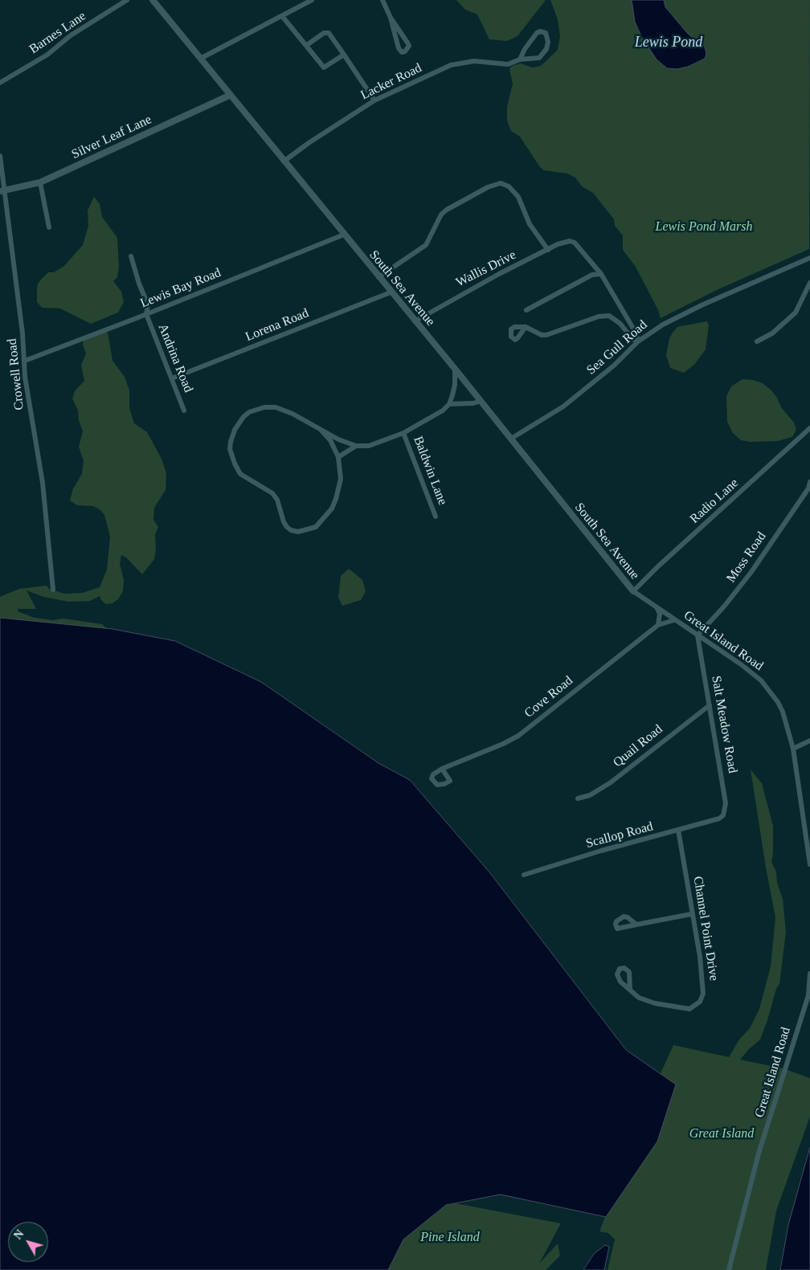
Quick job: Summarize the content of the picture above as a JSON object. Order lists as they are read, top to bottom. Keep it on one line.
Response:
{"streets":{"street":["Barnes Lane","Lacker Road","Silver Leaf Lane","Wallis Drive","Lewis Bay Road","South Sea Avenue","Lorena Road","Sea Gull Road","Andrina Road","Crowell Road","Baldwin Lane","Radio Lane","Moss Road","Great Island Road","Cove Road","Salt Meadow Road","Quail Road","Scallop Road","Channel Point Drive"]},"crossings":[["Lacker Road","South Sea Avenue"],["Silver Leaf Lane","South Sea Avenue"],["Silver Leaf Lane","Crowell Road"],["Wallis Drive","South Sea Avenue"],["Lewis Bay Road","South Sea Avenue"],["Lewis Bay Road","Andrina Road"],["Lewis Bay Road","Crowell Road"],["South Sea Avenue","Lorena Road"],["South Sea Avenue","Sea Gull Road"],["South Sea Avenue","Radio Lane"],["South Sea Avenue","Great Island Road"],["Lorena Road","Andrina Road"],["Radio Lane","Great Island Road"],["Moss Road","Great Island Road"],["Moss Road","Salt Meadow Road"],["Great Island Road","Cove Road"],["Great Island Road","Salt Meadow Road"],["Salt Meadow Road","Quail Road"],["Salt Meadow Road","Scallop Road"],["Scallop Road","Channel Point Drive"]],"water":["Lewis Pond"],"parks":["Lewis Pond Marsh","Great Island","Pine Island"],"north":"top left"}
